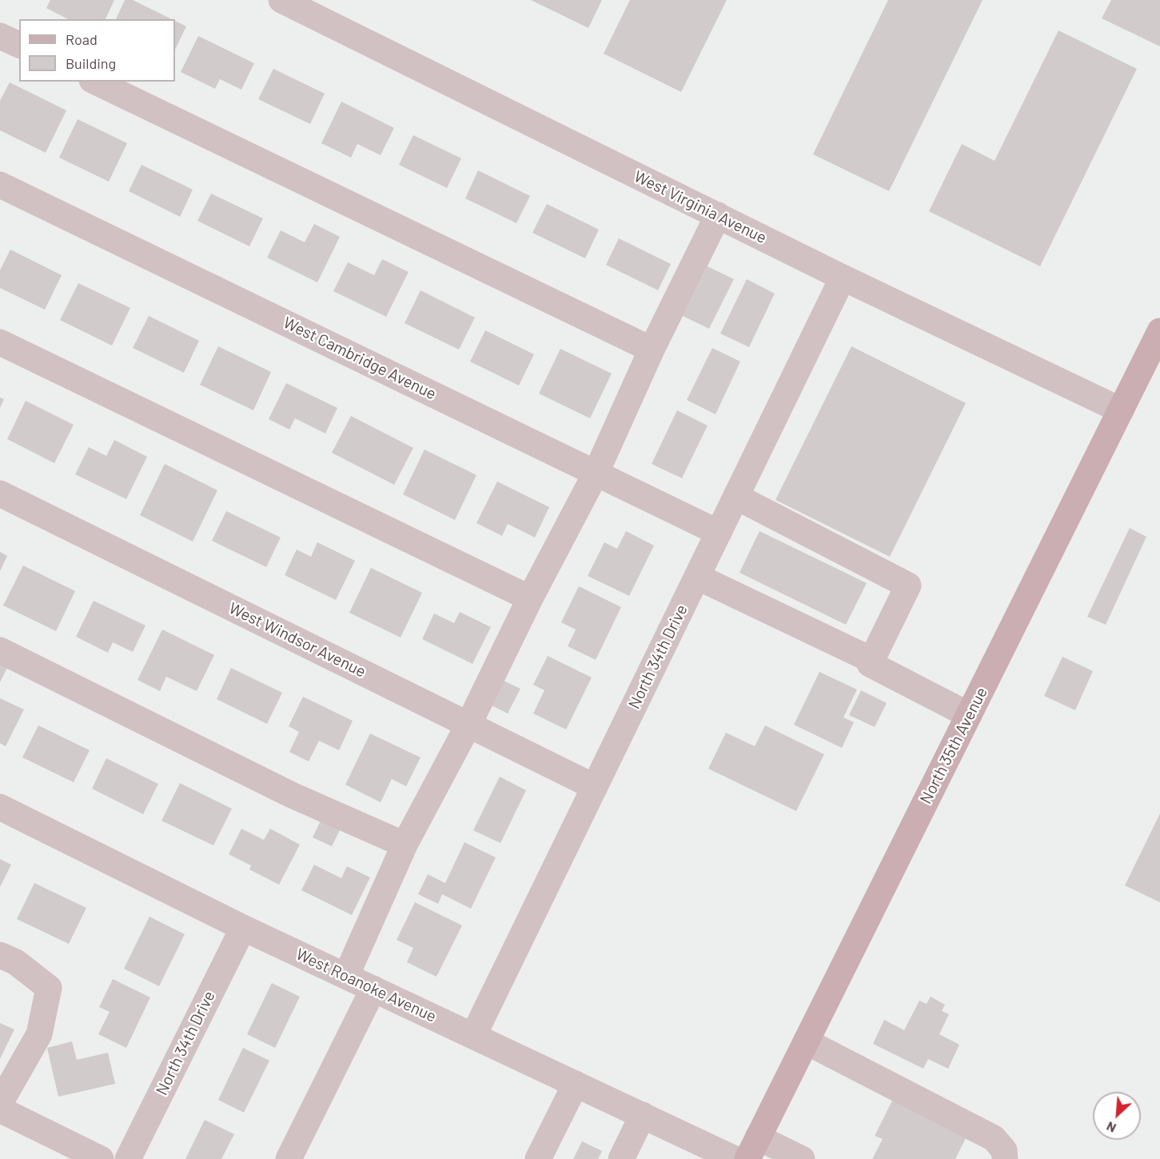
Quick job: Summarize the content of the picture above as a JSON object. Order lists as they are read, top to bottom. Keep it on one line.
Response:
{"streets":{"main road":["North 35th Avenue"],"street":["West Virginia Avenue","West Cambridge Avenue","West Windsor Avenue","North 34th Drive","West Roanoke Avenue"]},"crossings":[["West Virginia Avenue","North 34th Drive"],["West Virginia Avenue","North 35th Avenue"],["West Cambridge Avenue","North 34th Drive"],["West Windsor Avenue","North 34th Drive"],["North 34th Drive","West Roanoke Avenue"]],"legend":["Road","Building"],"north":"bottom left"}
